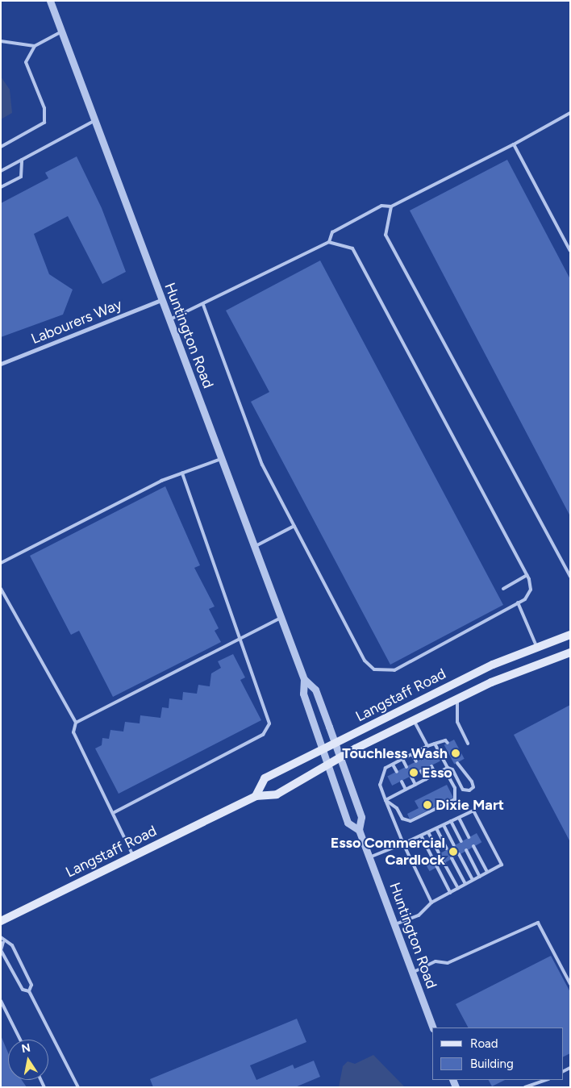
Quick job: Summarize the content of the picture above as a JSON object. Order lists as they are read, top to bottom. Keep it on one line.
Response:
{"streets":{"main road":["Langstaff Road"],"street":["Labourers Way","Huntington Road"]},"crossings":[["Labourers Way","Huntington Road"],["Huntington Road","Langstaff Road"]],"places":["Touchless Wash","Esso","Dixie Mart","Esso Commercial Cardlock"],"legend":["Road","Building"],"north":"top"}
